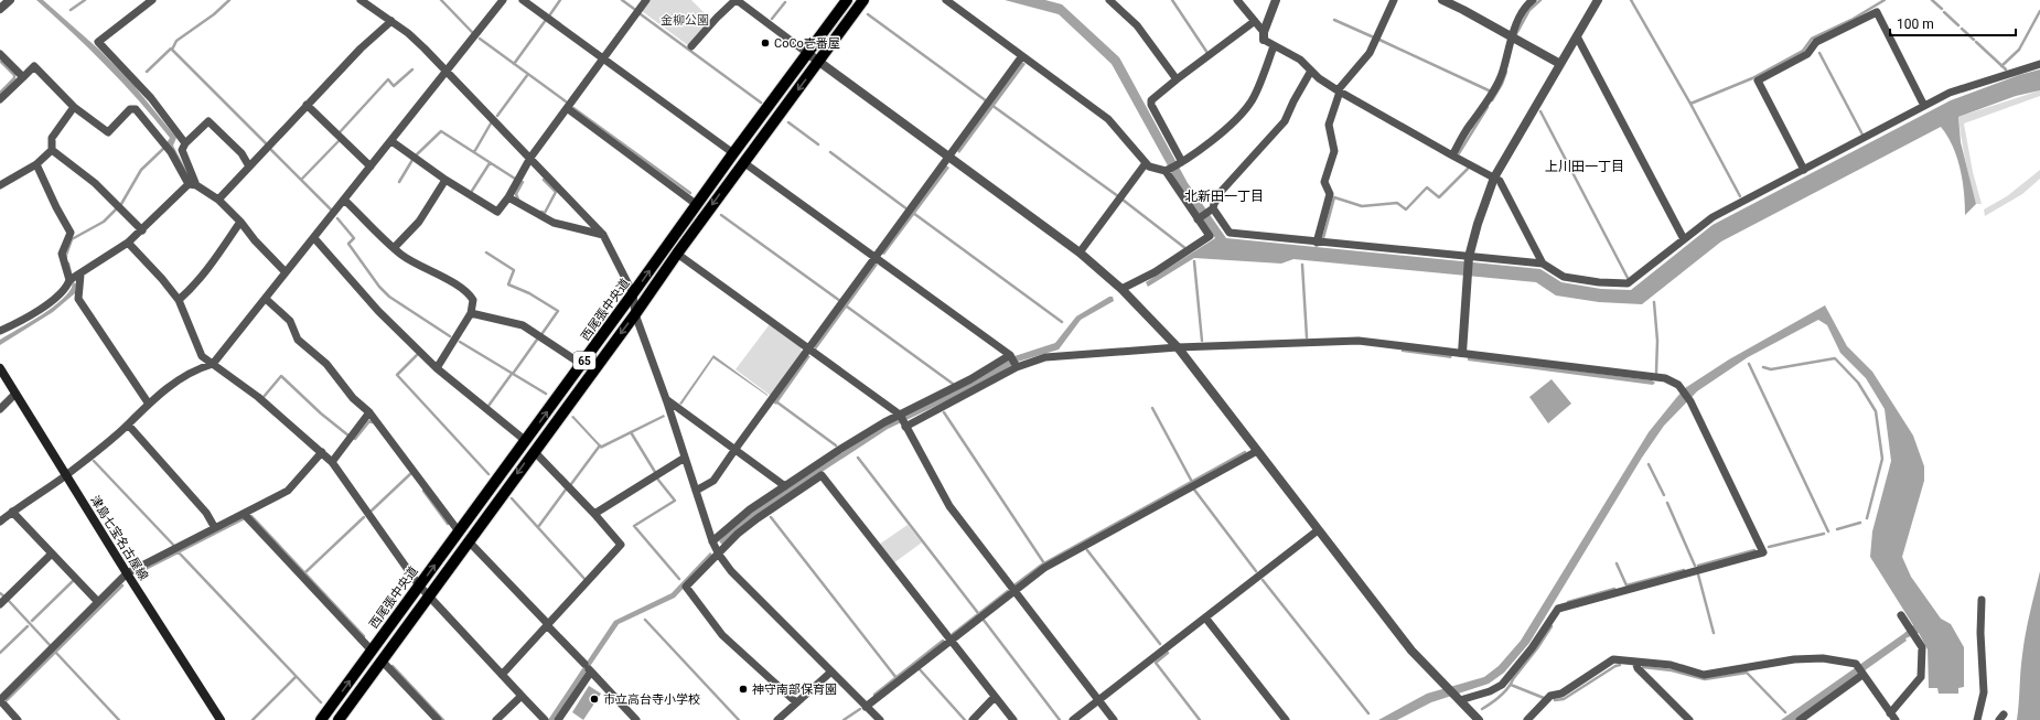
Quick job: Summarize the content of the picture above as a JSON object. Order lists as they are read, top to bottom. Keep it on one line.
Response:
{"streets":{"main road":["西尾張中央道","65","津島七宝名古屋線"]},"districts":["上川田一丁目","北新田一丁目"],"parks":["金柳公園"],"places":["CoCo壱番屋","神守南部保育園","市立高台寺小学校"],"scale_bar":"100 m"}
